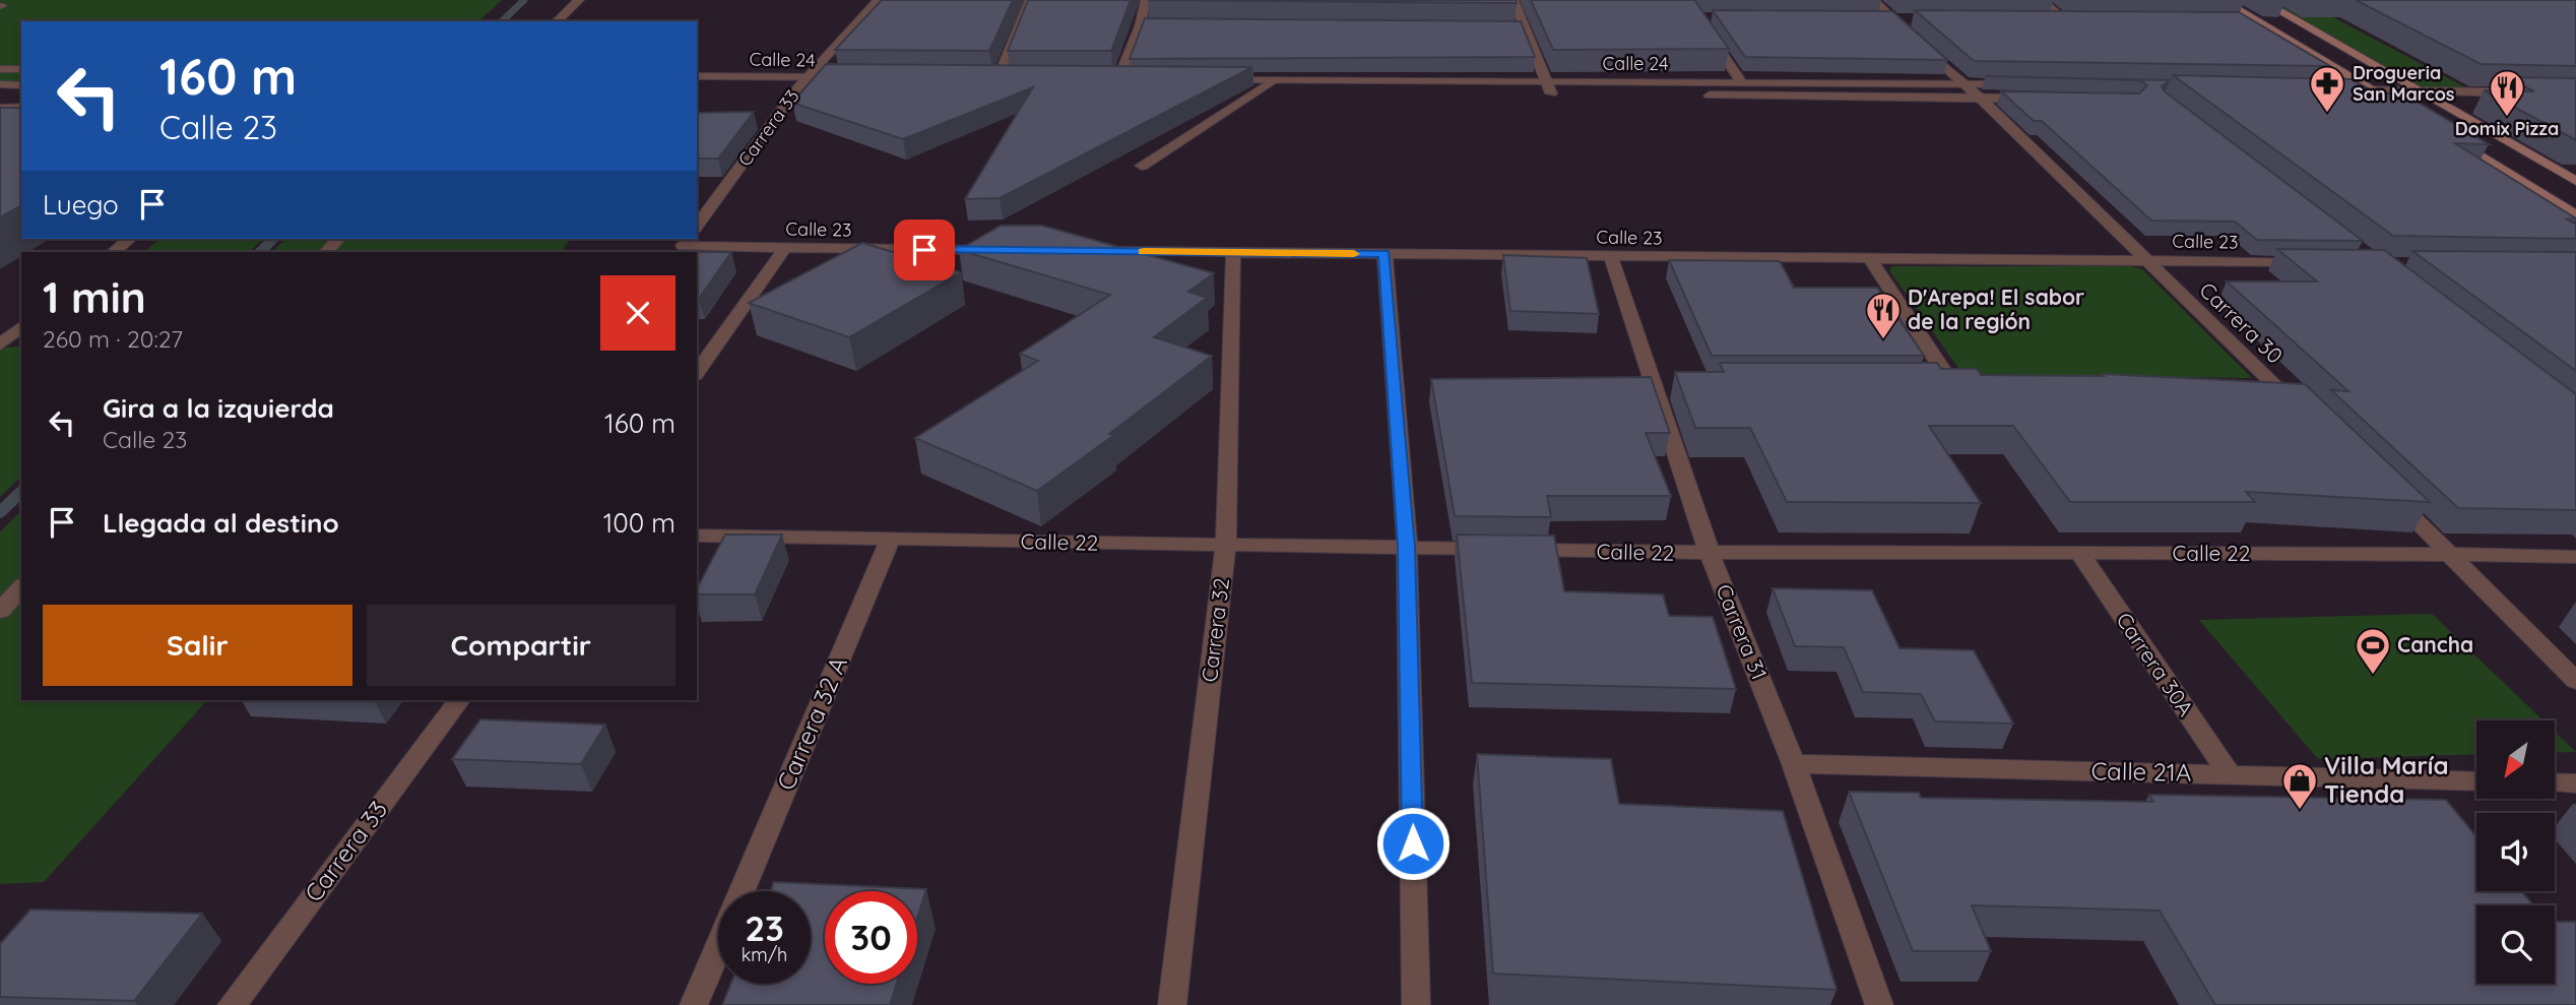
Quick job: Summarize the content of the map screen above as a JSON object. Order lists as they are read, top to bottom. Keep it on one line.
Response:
{"streets":{"street":["Calle 24","Carrera 33","Calle 23","Carrera 30","Calle 22","Carrera 32","Carrera 31","Carrera 30A","Carrera 32 A","Calle 21A"]},"crossings":[["Calle 24","Carrera 33"],["Calle 24","Carrera 30"],["Calle 23","Carrera 30"],["Calle 23","Carrera 32"],["Calle 23","Carrera 31"],["Calle 22","Carrera 32"],["Calle 22","Carrera 31"],["Calle 22","Carrera 30A"],["Calle 22","Carrera 32 A"],["Carrera 31","Calle 21A"],["Carrera 30A","Calle 21A"]],"places":{"pharmacy":["Drogueria San Marcos"],"restaurant":["Domix Pizza","D'Arepa! El sabor de la región"],"sports":["Cancha"],"shop":["Villa María Tienda"]},"north":"bottom left","page":{"turn":["160 m","Calle 23"],"then":"Luego","heading":["1 min","260 m · 20:27"],"list":[{"name":"Gira a la izquierda","note":"Calle 23","value":"160 m"},{"name":"Llegada al destino","value":"100 m"}],"buttons":["Salir","Compartir"],"speed":"23 km/h","limit":"30"}}
